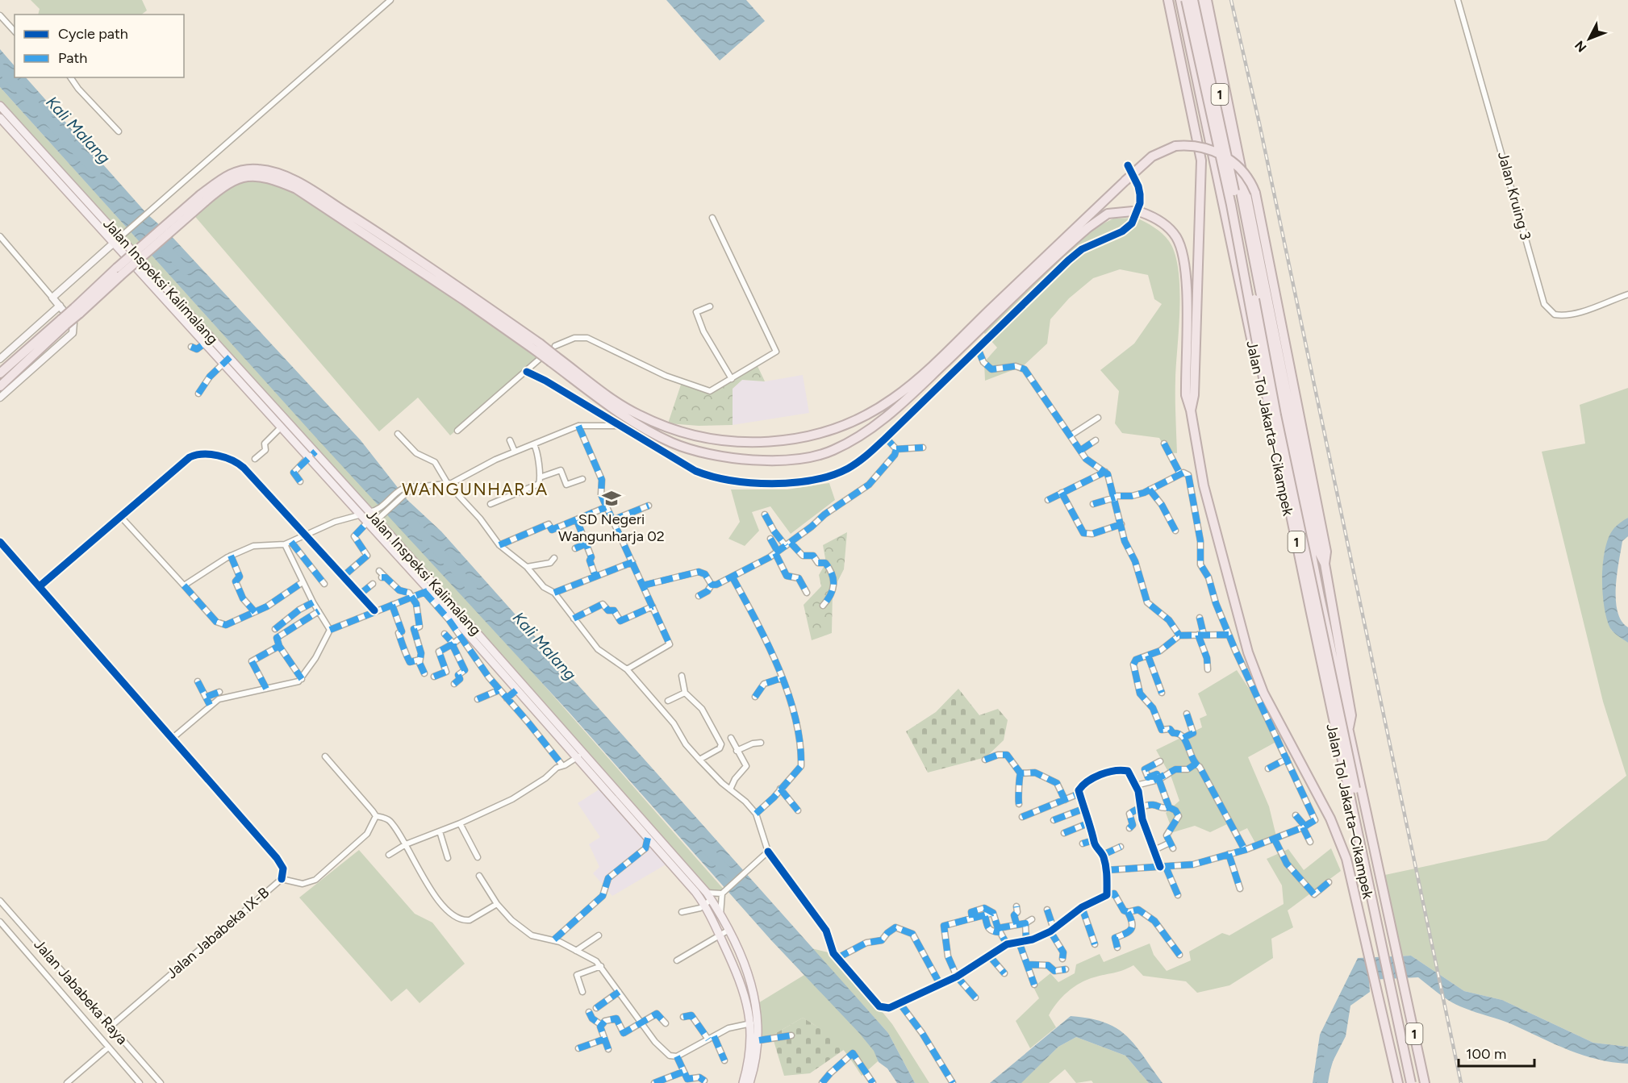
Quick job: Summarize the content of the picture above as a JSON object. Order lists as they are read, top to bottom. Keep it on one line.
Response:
{"streets":{"highway":["1","Jalan Tol Jakarta–Cikampek"],"main road":["Jalan Inspeksi Kalimalang"],"street":["Jalan Kruing 3","Jalan Jababeka IX-B","Jalan Jababeka Raya"]},"crossings":[["Jalan Jababeka IX-B","Jalan Jababeka Raya"]],"districts":["WANGUNHARJA"],"water":["Kali Malang"],"places":{"school or university":["SD Negeri Wangunharja 02"]},"legend":["Cycle path","Path"],"scale_bar":"100 m","north":"bottom left"}
